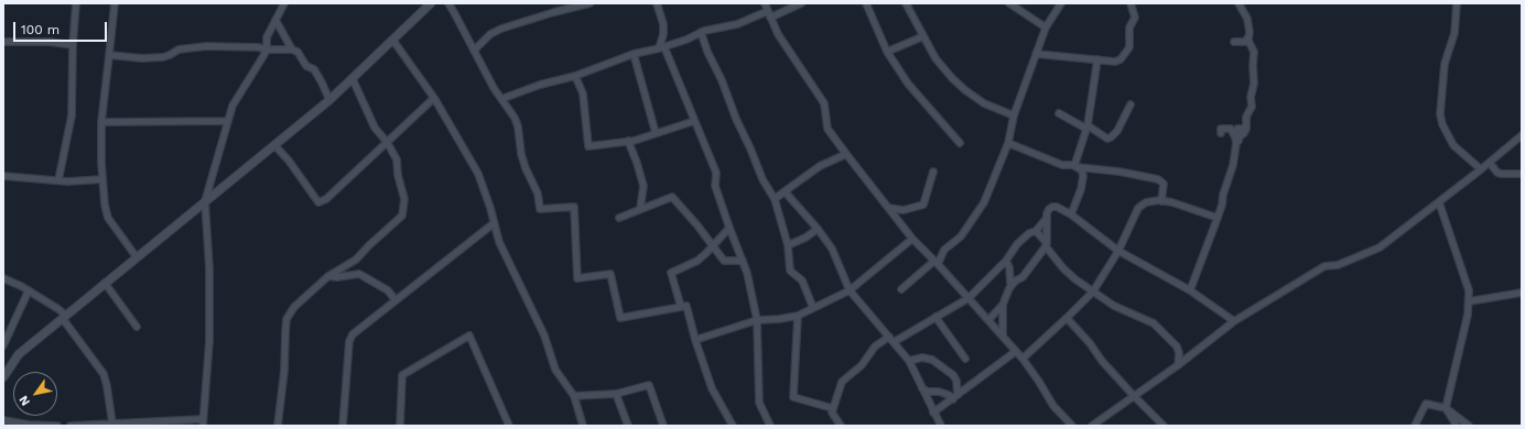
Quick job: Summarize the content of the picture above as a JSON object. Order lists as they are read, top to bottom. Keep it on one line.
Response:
{"scale_bar":"100 m","north":"bottom left"}
